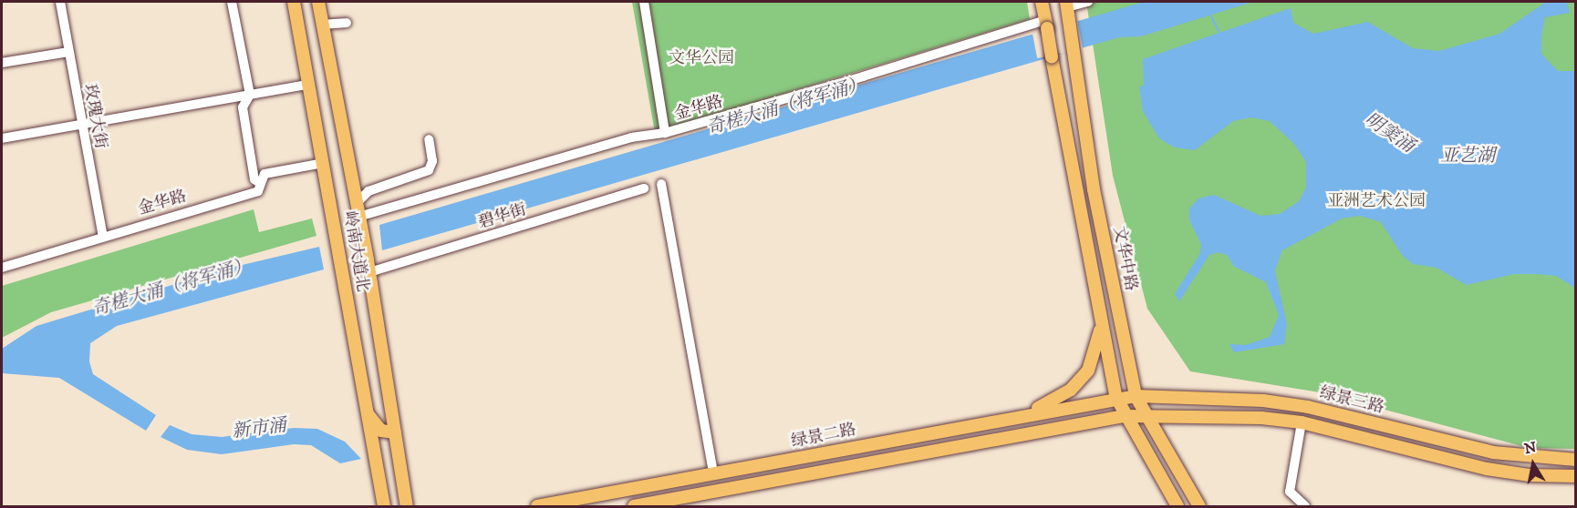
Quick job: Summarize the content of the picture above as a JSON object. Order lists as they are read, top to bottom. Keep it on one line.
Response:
{"streets":{"main road":["岭南大道北","文华中路","绿景三路","绿景二路"],"street":["金华路","玫瑰大街","碧华街"]},"crossings":[["金华路","玫瑰大街"],["金华路","岭南大道北"],["金华路","文华中路"],["碧华街","岭南大道北"],["文华中路","绿景三路"],["文华中路","绿景二路"],["绿景三路","绿景二路"]],"water":["奇槎大涌（将军涌）","明窦涌","亚艺湖","新市涌"],"parks":["文华公园","亚洲艺术公园"],"north":"top"}
